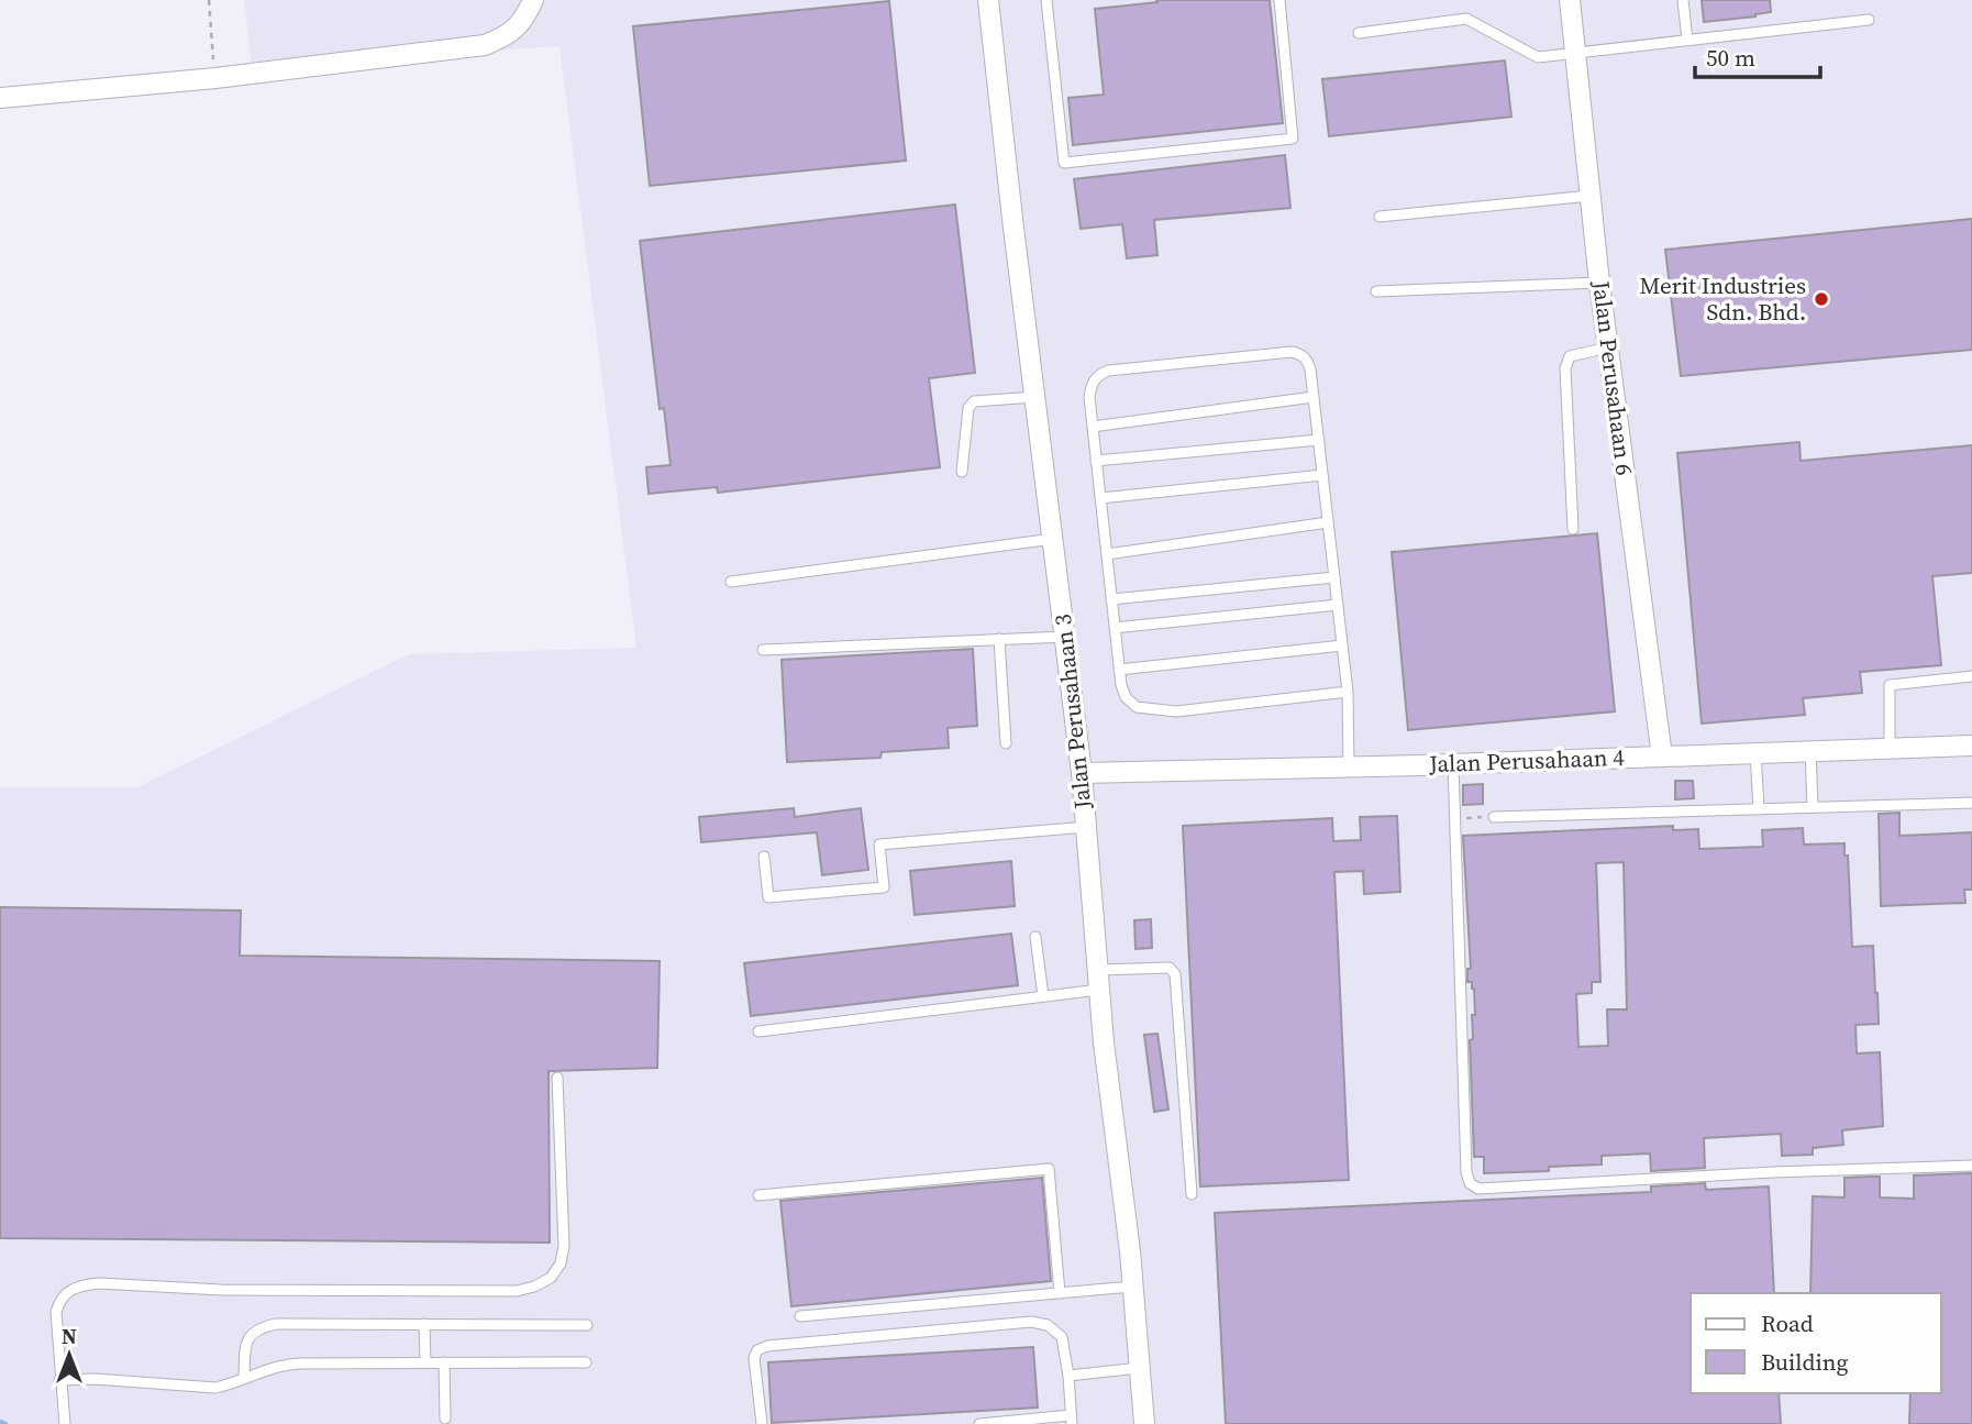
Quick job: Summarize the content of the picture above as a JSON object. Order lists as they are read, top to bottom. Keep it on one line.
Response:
{"streets":{"street":["Jalan Perusahaan 6","Jalan Perusahaan 3","Jalan Perusahaan 4"]},"crossings":[["Jalan Perusahaan 6","Jalan Perusahaan 4"],["Jalan Perusahaan 3","Jalan Perusahaan 4"]],"places":["Merit Industries Sdn. Bhd."],"legend":["Road","Building"],"scale_bar":"50 m","north":"top"}
